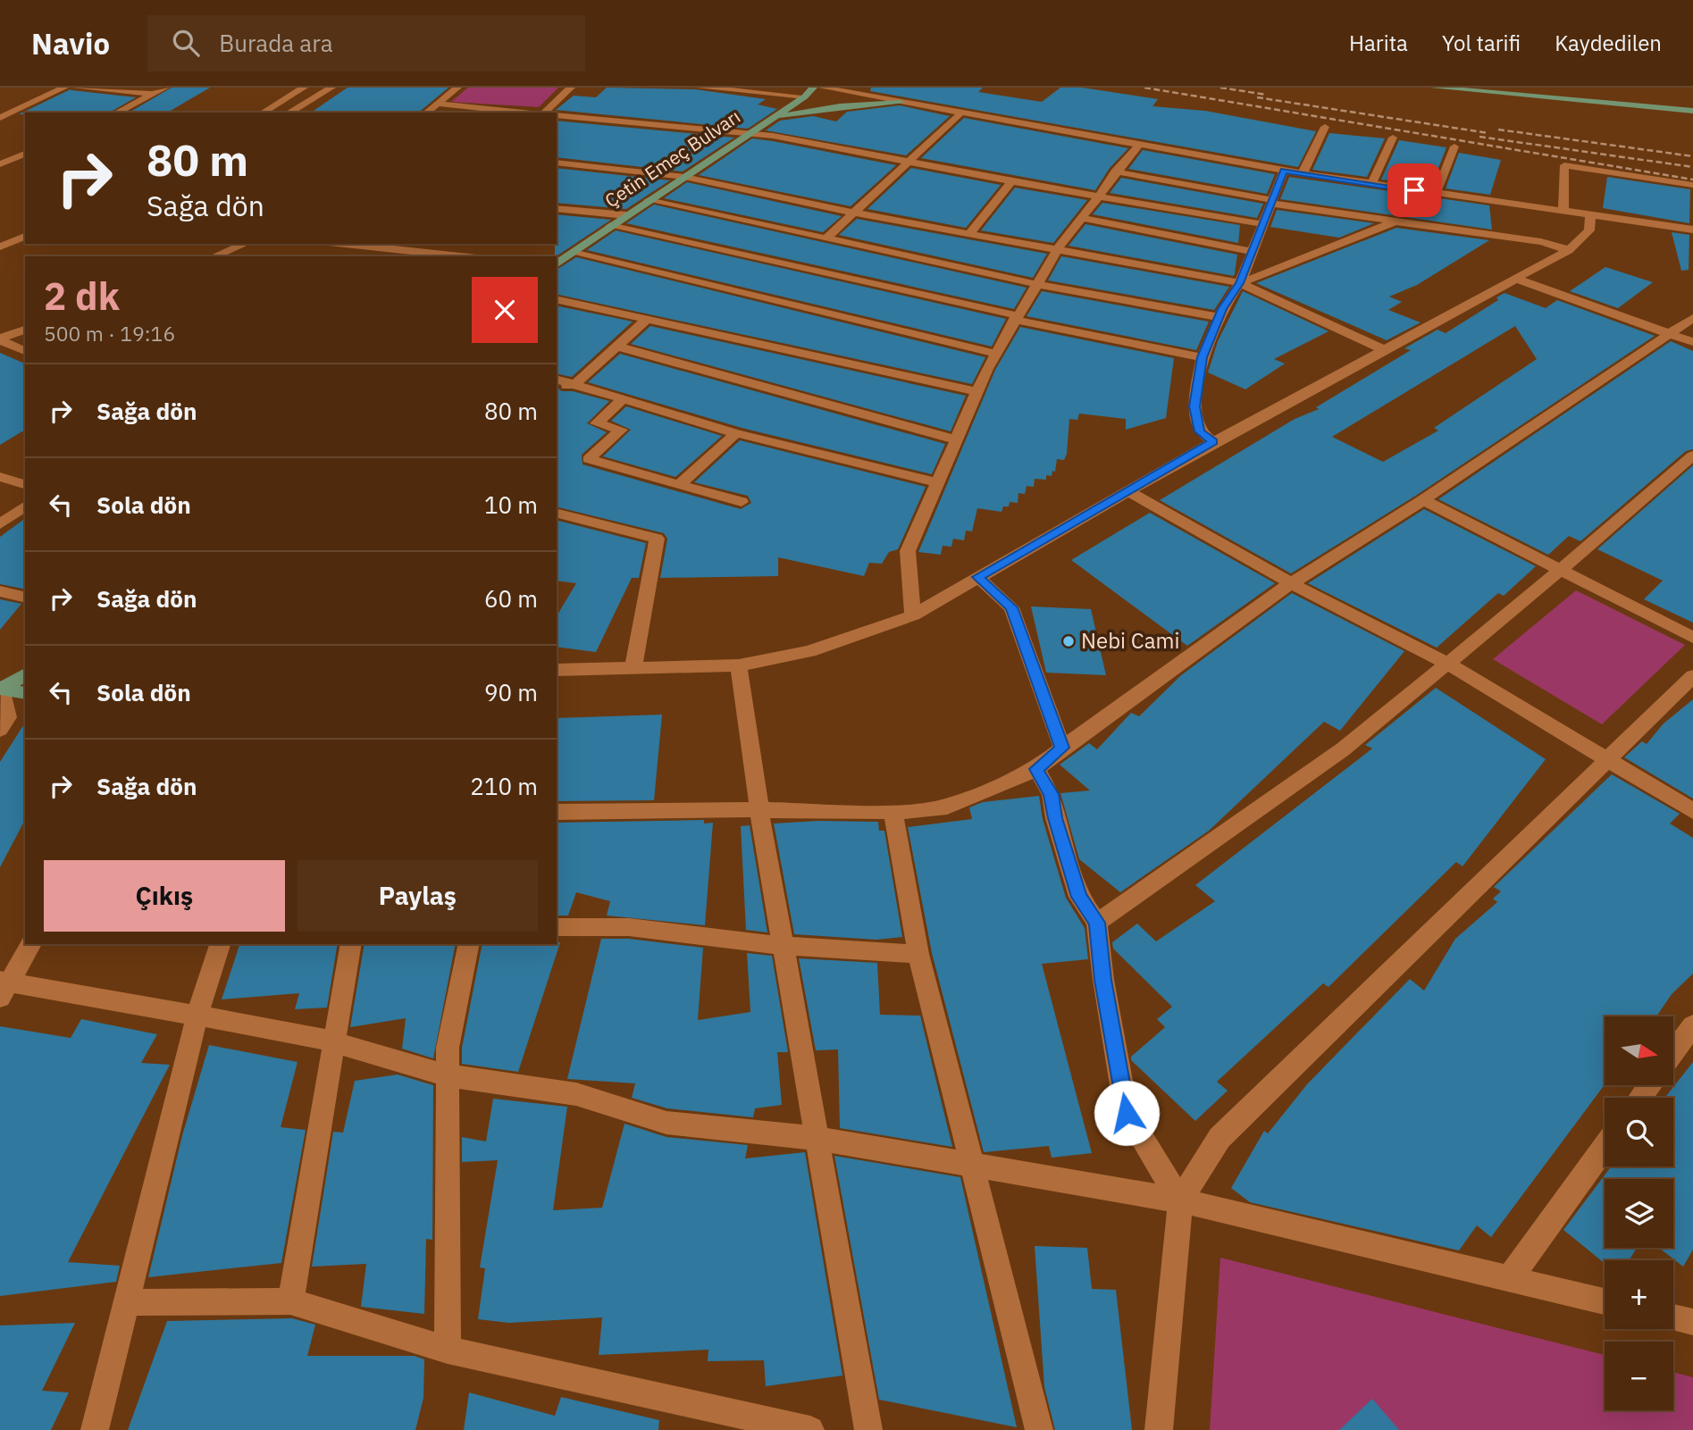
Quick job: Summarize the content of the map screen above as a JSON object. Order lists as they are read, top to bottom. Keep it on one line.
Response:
{"streets":{"main road":["Çetin Emeç Bulvarı"]},"places":["Nebi Cami"],"north":"right","page":{"header":"Navio","search":"Burada ara","nav":["Harita","Yol tarifi","Kaydedilen"],"turn":["80 m","Sağa dön"],"heading":["2 dk","500 m · 19:16"],"list":[{"name":"Sağa dön","value":"80 m"},{"name":"Sola dön","value":"10 m"},{"name":"Sağa dön","value":"60 m"},{"name":"Sola dön","value":"90 m"},{"name":"Sağa dön","value":"210 m"}],"buttons":["Çıkış","Paylaş"],"map_buttons":["+","−"]}}
